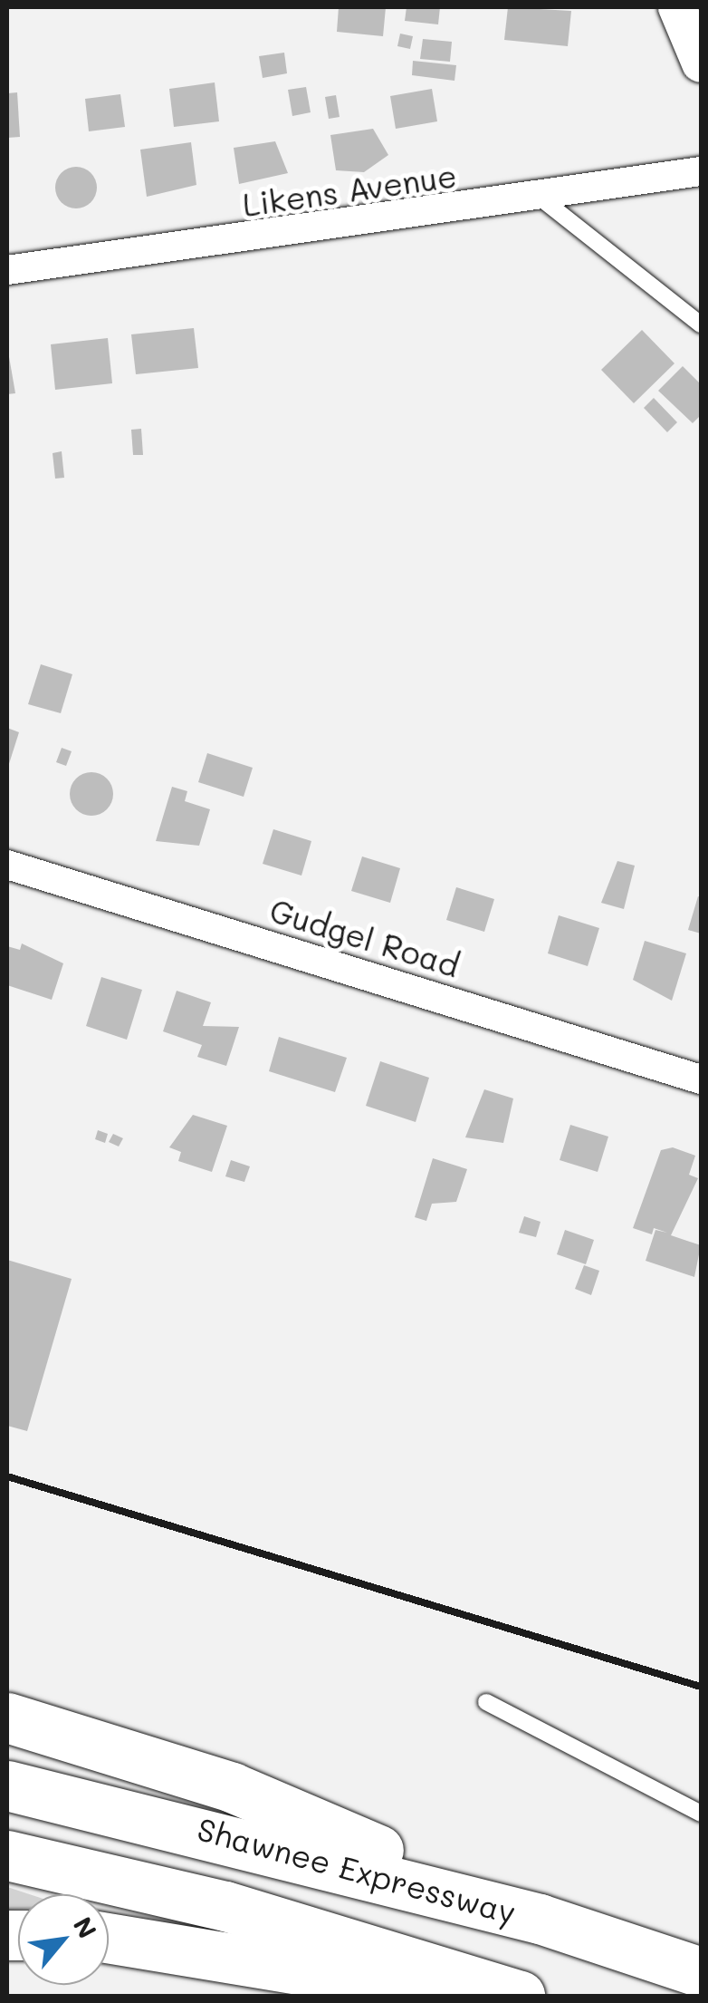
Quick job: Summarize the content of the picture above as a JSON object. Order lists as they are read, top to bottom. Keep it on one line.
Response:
{"streets":{"highway":["Shawnee Expressway"],"street":["Likens Avenue","Gudgel Road"]},"north":"top right"}
